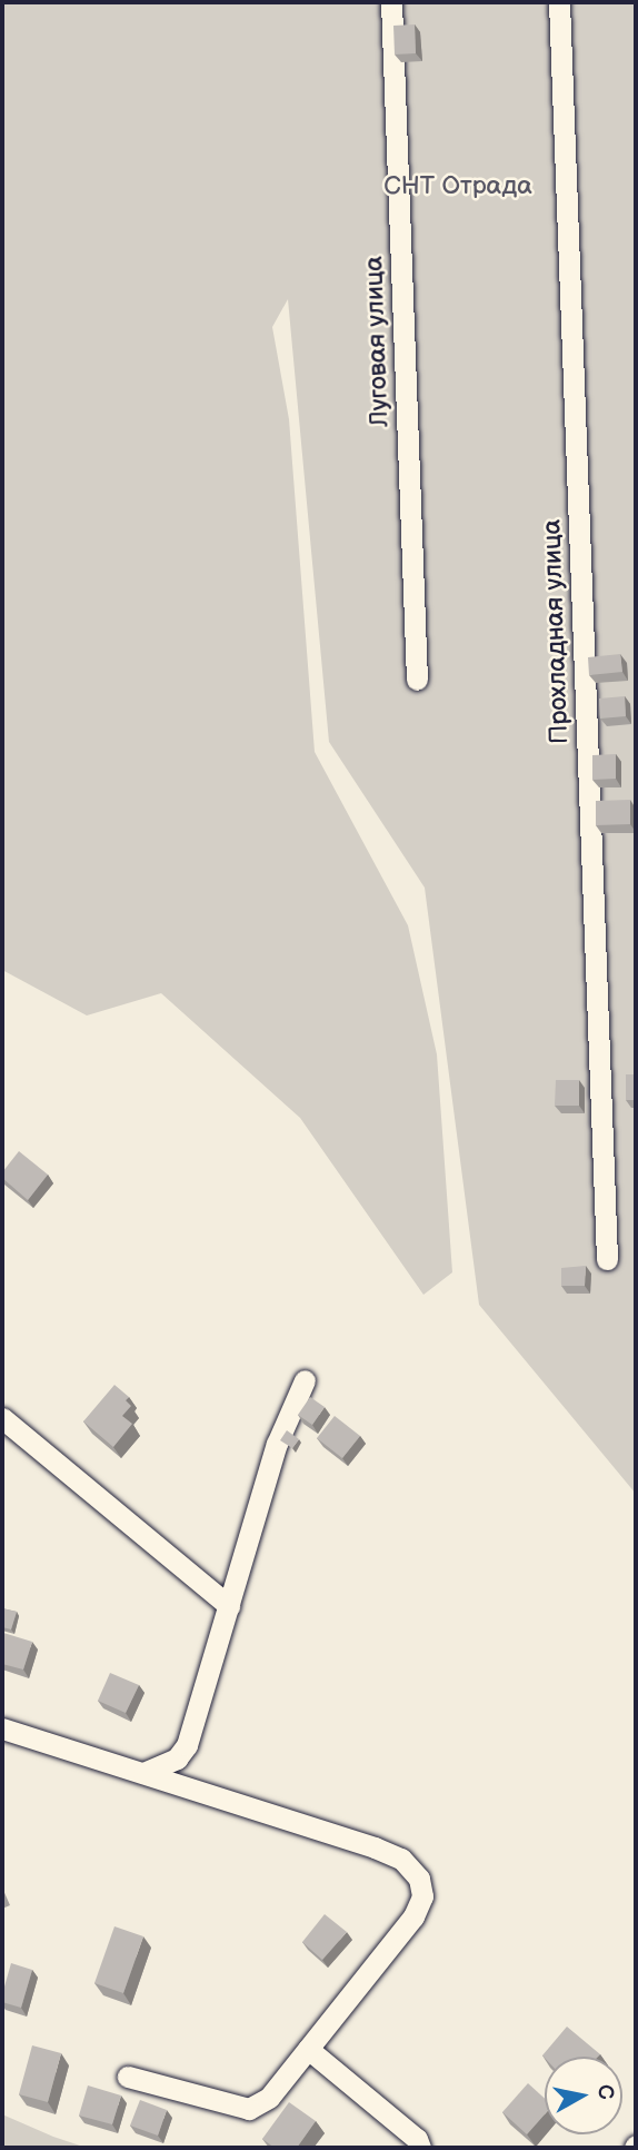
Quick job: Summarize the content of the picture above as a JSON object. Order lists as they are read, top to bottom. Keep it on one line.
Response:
{"streets":{"street":["Луговая улица","Прохладная улица"]},"parks":["СНТ Отрада"],"north":"right"}
